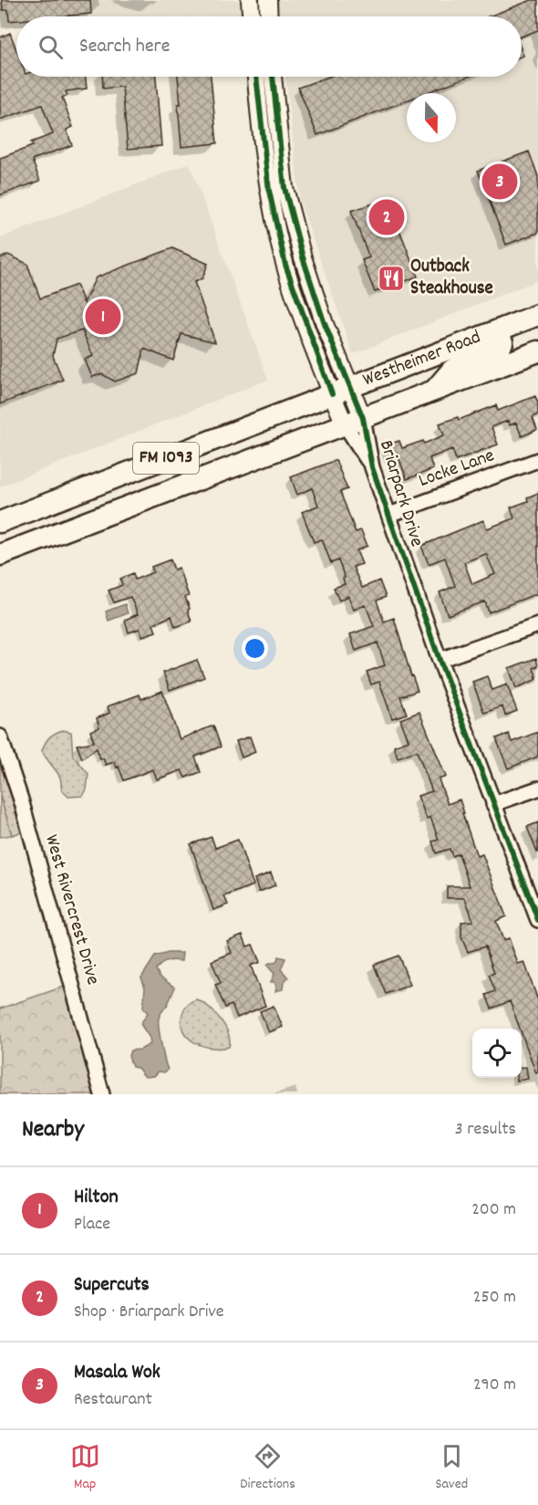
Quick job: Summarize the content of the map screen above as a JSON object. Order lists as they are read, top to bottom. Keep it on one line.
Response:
{"streets":{"main road":["Westheimer Road","FM 1093"],"street":["Locke Lane","Briarpark Drive","West Rivercrest Drive"]},"crossings":[["Westheimer Road","Briarpark Drive"],["Locke Lane","Briarpark Drive"]],"places":{"restaurant":["Outback Steakhouse"]},"north":"bottom","page":{"search":"Search here","pins":["3","2","1"],"heading":["Nearby","3 results"],"list":[{"mark":"1","name":"Hilton","note":"Place","value":"200 m"},{"mark":"2","name":"Supercuts","note":"Shop · Briarpark Drive","value":"250 m"},{"mark":"3","name":"Masala Wok","note":"Restaurant","value":"290 m"}],"nav":["Map","Directions","Saved"]}}
